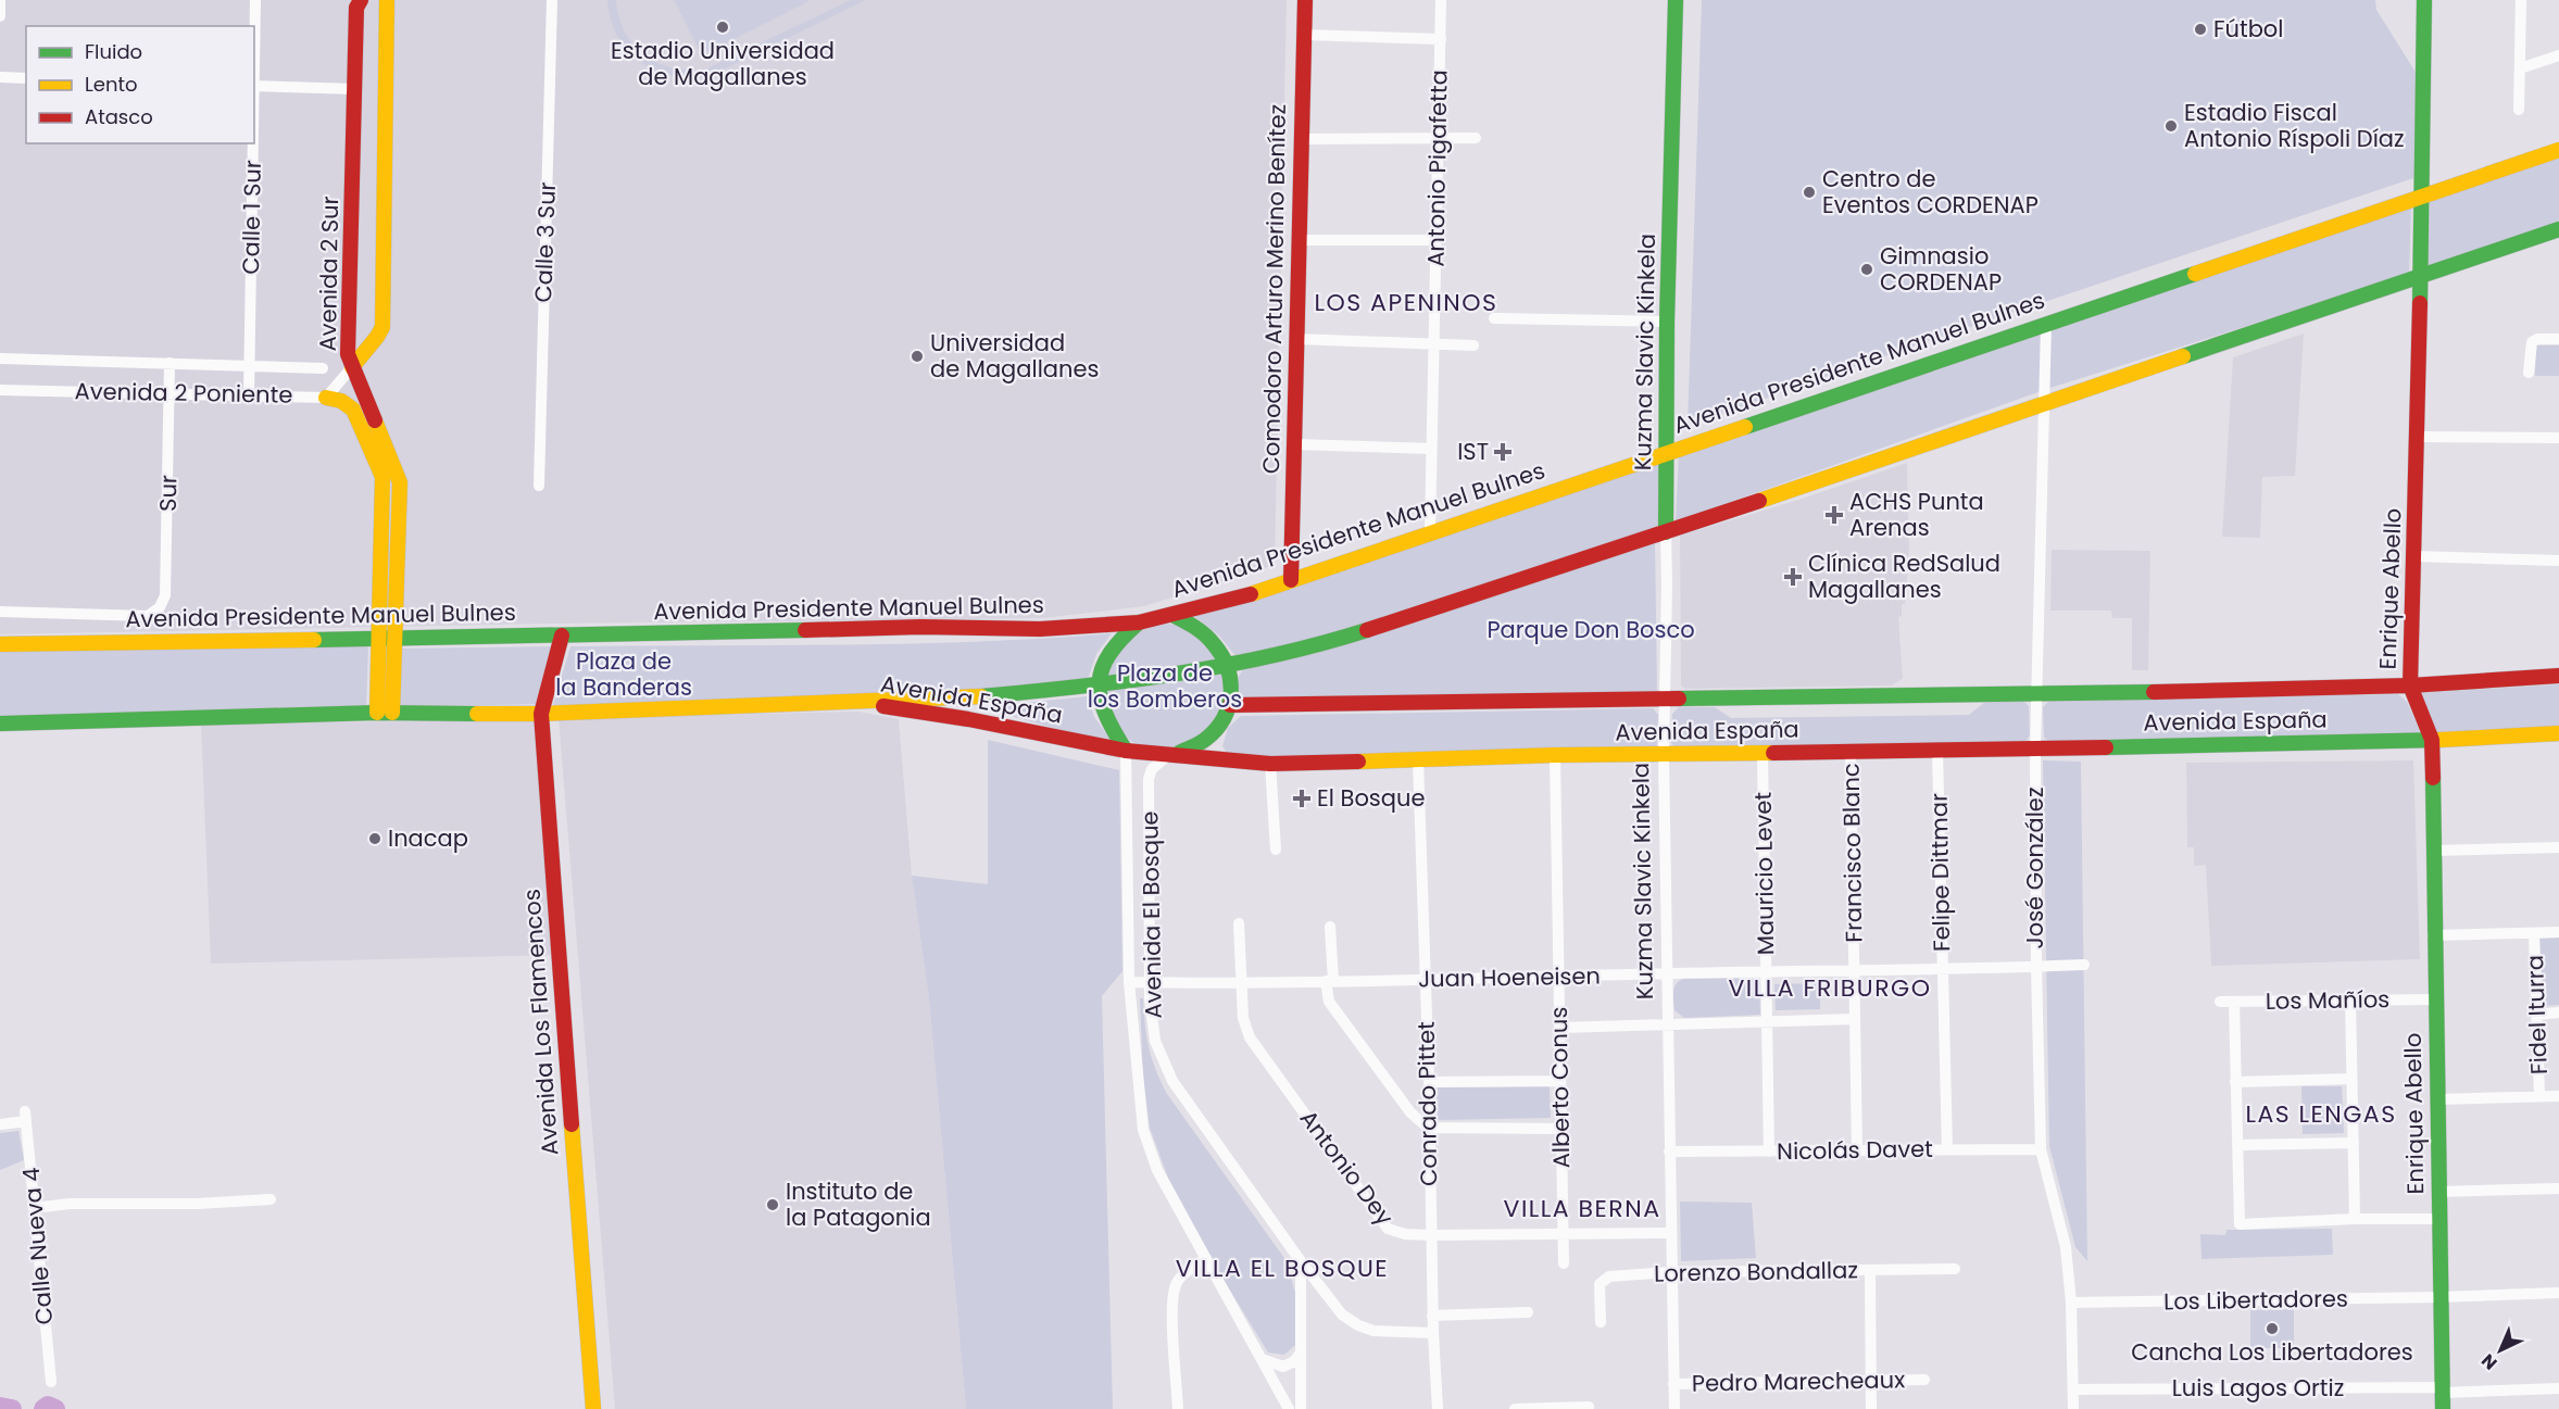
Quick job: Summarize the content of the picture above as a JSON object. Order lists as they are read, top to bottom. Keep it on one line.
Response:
{"streets":{"main road":["Avenida 2 Sur","Comodoro Arturo Merino Benítez","Kuzma Slavic Kinkela","Avenida Presidente Manuel Bulnes","Enrique Abello","Avenida España","Avenida Los Flamencos"],"street":["Antonio Pigafetta","Calle 1 Sur","Calle 3 Sur","Avenida 2 Poniente","Sur","Francisco Blanc","José González","Felipe Dittmar","Mauricio Levet","Avenida El Bosque","Juan Hoeneisen","Los Mañíos","Fidel Iturra","Alberto Conus","Conrado Pittet","Nicolás Davet","Antonio Dey","Calle Nueva 4","Lorenzo Bondallaz","Los Libertadores","Pedro Marecheaux","Luis Lagos Ortiz"]},"crossings":[["Antonio Pigafetta","Avenida Presidente Manuel Bulnes"],["Calle 1 Sur","Avenida 2 Poniente"],["Avenida 2 Sur","Avenida 2 Poniente"],["Comodoro Arturo Merino Benítez","Avenida Presidente Manuel Bulnes"],["Kuzma Slavic Kinkela","Avenida Presidente Manuel Bulnes"],["Kuzma Slavic Kinkela","Avenida España"],["Kuzma Slavic Kinkela","Juan Hoeneisen"],["Kuzma Slavic Kinkela","Nicolás Davet"],["Kuzma Slavic Kinkela","Antonio Dey"],["Kuzma Slavic Kinkela","Lorenzo Bondallaz"],["Kuzma Slavic Kinkela","Pedro Marecheaux"],["Avenida Presidente Manuel Bulnes","Enrique Abello"],["Avenida Presidente Manuel Bulnes","José González"],["Avenida Presidente Manuel Bulnes","Avenida Los Flamencos"],["Avenida 2 Poniente","Sur"],["Enrique Abello","Avenida España"],["Enrique Abello","Los Mañíos"],["Enrique Abello","Los Libertadores"],["Enrique Abello","Luis Lagos Ortiz"],["Avenida España","Francisco Blanc"],["Avenida España","José González"],["Avenida España","Felipe Dittmar"],["Avenida España","Mauricio Levet"],["Avenida España","Avenida El Bosque"],["Avenida España","Alberto Conus"],["Avenida España","Conrado Pittet"],["Francisco Blanc","Juan Hoeneisen"],["Francisco Blanc","Nicolás Davet"],["José González","Juan Hoeneisen"],["José González","Nicolás Davet"],["José González","Los Libertadores"],["José González","Luis Lagos Ortiz"],["Felipe Dittmar","Juan Hoeneisen"],["Felipe Dittmar","Nicolás Davet"],["Mauricio Levet","Juan Hoeneisen"],["Mauricio Levet","Nicolás Davet"],["Avenida El Bosque","Juan Hoeneisen"],["Avenida El Bosque","Conrado Pittet"],["Juan Hoeneisen","Alberto Conus"],["Juan Hoeneisen","Conrado Pittet"],["Juan Hoeneisen","Antonio Dey"],["Alberto Conus","Antonio Dey"],["Conrado Pittet","Antonio Dey"]],"districts":["LOS APENINOS","VILLA FRIBURGO","LAS LENGAS","VILLA BERNA","VILLA EL BOSQUE"],"parks":["Parque Don Bosco","Plaza de la Banderas","Plaza de los Bomberos"],"places":{"other":["Estadio Universidad de Magallanes","Fútbol","Estadio Fiscal Antonio Ríspoli Díaz","Centro de Eventos CORDENAP","Gimnasio CORDENAP","Universidad de Magallanes","Inacap","Instituto de la Patagonia","Cancha Los Libertadores"],"health":["IST","ACHS Punta Arenas","Clínica RedSalud Magallanes","El Bosque"]},"legend":["Fluido","Lento","Atasco"],"north":"bottom left"}
